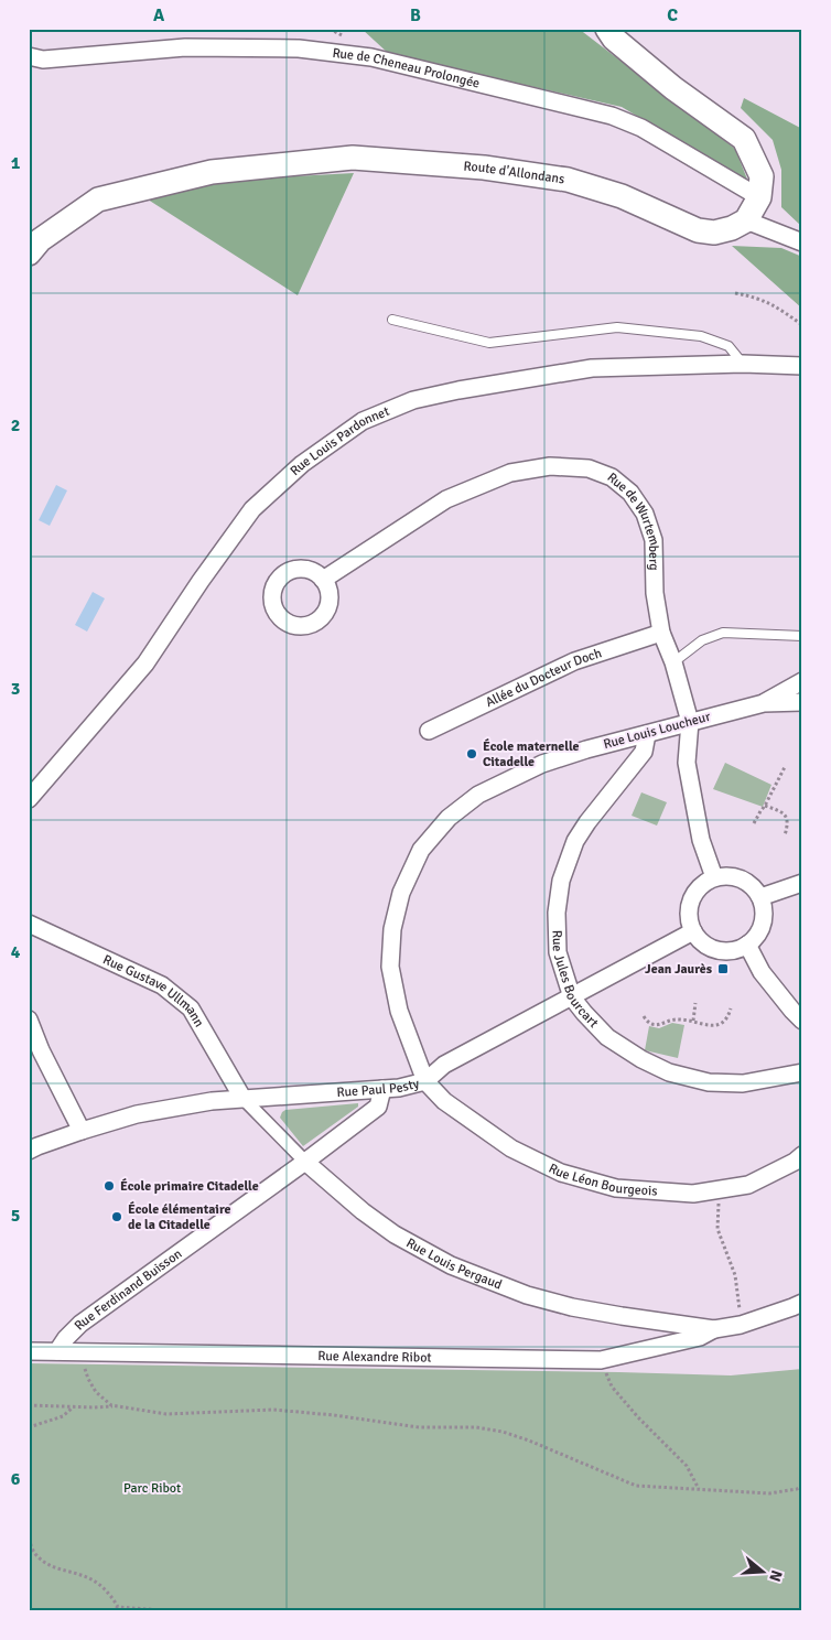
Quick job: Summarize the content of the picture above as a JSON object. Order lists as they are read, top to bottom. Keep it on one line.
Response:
{"streets":{"main road":["Route d'Allondans"],"street":["Rue de Cheneau Prolongée","Rue Louis Pardonnet","Rue de Wurtemberg","Allée du Docteur Doch","Rue Louis Loucheur","Rue Jules Bourcart","Rue Gustave Ullmann","Rue Paul Pesty","Rue Léon Bourgeois","Rue Louis Pergaud","Rue Ferdinand Buisson","Rue Alexandre Ribot"]},"crossings":[["Rue de Wurtemberg","Allée du Docteur Doch"],["Rue de Wurtemberg","Rue Louis Loucheur"],["Rue de Wurtemberg","Rue Paul Pesty"],["Rue Louis Loucheur","Rue Jules Bourcart"],["Rue Louis Loucheur","Rue Paul Pesty"],["Rue Louis Loucheur","Rue Léon Bourgeois"],["Rue Jules Bourcart","Rue Paul Pesty"],["Rue Gustave Ullmann","Rue Paul Pesty"],["Rue Gustave Ullmann","Rue Louis Pergaud"],["Rue Paul Pesty","Rue Léon Bourgeois"],["Rue Paul Pesty","Rue Louis Pergaud"],["Rue Paul Pesty","Rue Ferdinand Buisson"],["Rue Louis Pergaud","Rue Ferdinand Buisson"],["Rue Louis Pergaud","Rue Alexandre Ribot"],["Rue Ferdinand Buisson","Rue Alexandre Ribot"]],"parks":["Parc Ribot"],"places":{"other":["École maternelle Citadelle","École primaire Citadelle","École élémentaire de la Citadelle"],"transit":["Jean Jaurès"]},"north":"right","grid":{"columns":["A","B","C"],"rows":["1","2","3","4","5","6"]}}
